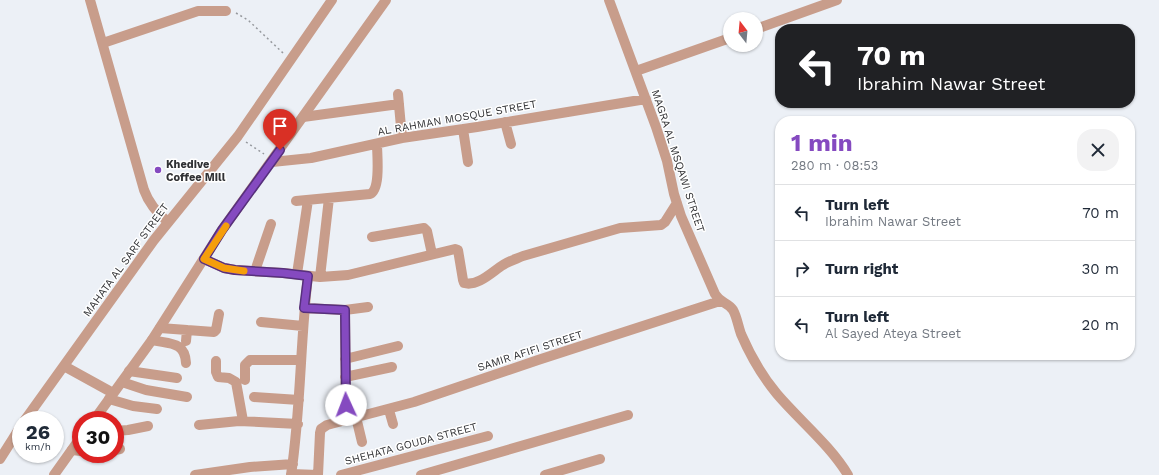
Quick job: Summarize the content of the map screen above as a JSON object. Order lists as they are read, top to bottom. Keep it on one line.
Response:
{"streets":{"street":["AL RAHMAN MOSQUE STREET","MAGRA AL MSQAWI STREET","MAHATA AL SARF STREET","SAMIR AFIFI STREET","SHEHATA GOUDA STREET"]},"crossings":[["AL RAHMAN MOSQUE STREET","MAGRA AL MSQAWI STREET"],["MAGRA AL MSQAWI STREET","SAMIR AFIFI STREET"]],"places":["Khedive Coffee Mill"],"north":"top","page":{"turn":["70 m","Ibrahim Nawar Street"],"heading":["1 min","280 m · 08:53"],"list":[{"name":"Turn left","note":"Ibrahim Nawar Street","value":"70 m"},{"name":"Turn right","value":"30 m"},{"name":"Turn left","note":"Al Sayed Ateya Street","value":"20 m"}],"speed":"26 km/h","limit":"30"}}
